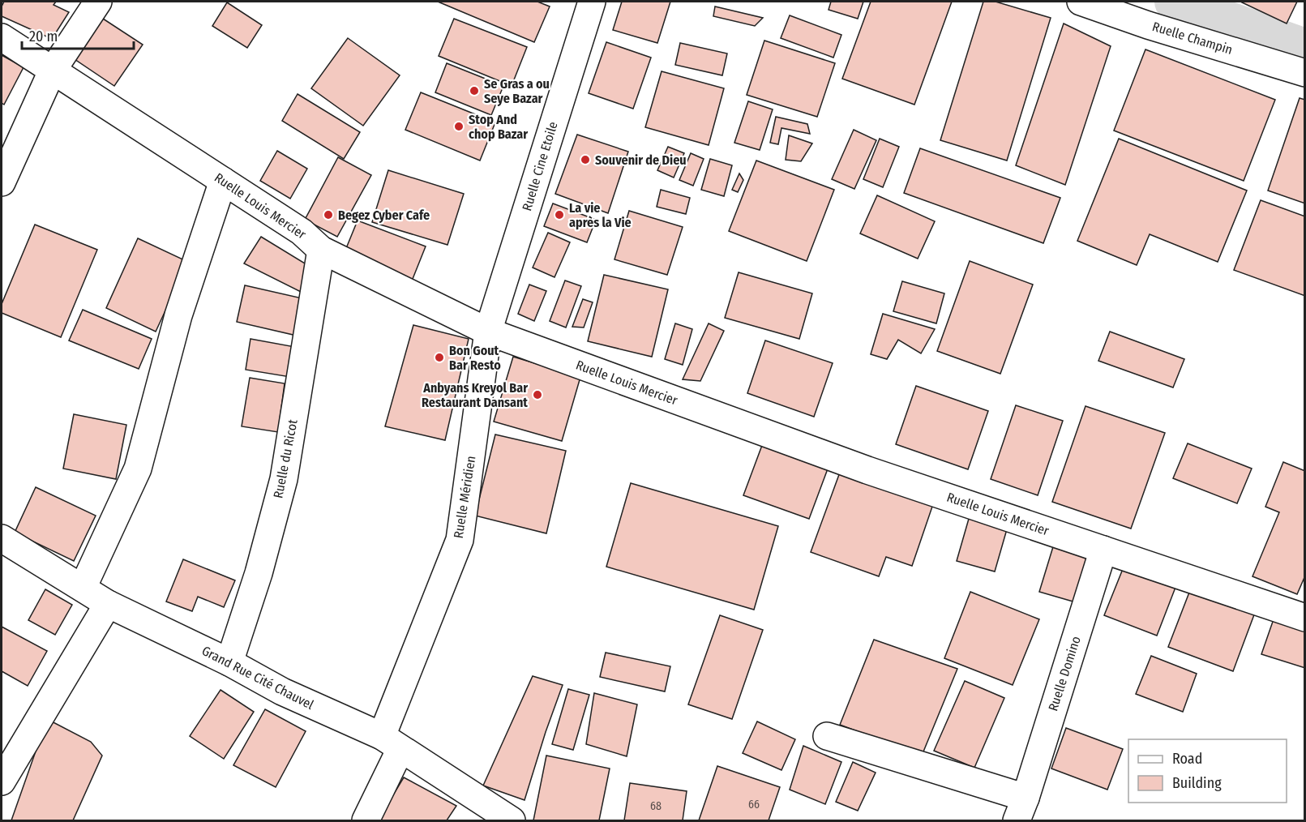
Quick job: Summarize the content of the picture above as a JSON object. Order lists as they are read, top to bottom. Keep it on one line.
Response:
{"streets":{"street":["Ruelle Champin","Ruelle Cine Etoile","Ruelle Louis Mercier","Ruelle du Ricot","Ruelle Méridien","Ruelle Domino","Grand Rue Cité Chauvel"]},"crossings":[["Ruelle Cine Etoile","Ruelle Louis Mercier"],["Ruelle Cine Etoile","Ruelle Méridien"],["Ruelle Louis Mercier","Ruelle du Ricot"],["Ruelle Louis Mercier","Ruelle Méridien"],["Ruelle Louis Mercier","Ruelle Domino"],["Ruelle du Ricot","Grand Rue Cité Chauvel"],["Ruelle Méridien","Grand Rue Cité Chauvel"]],"places":["Se Gras a ou Seye Bazar","Stop And chop Bazar","Souvenir de Dieu","Begez Cyber Cafe","La vie après la Vie","Bon Gout Bar Resto","Anbyans Kreyol Bar Restaurant Dansant"],"house_numbers":["66","68"],"legend":["Road","Building"],"scale_bar":"20 m"}
